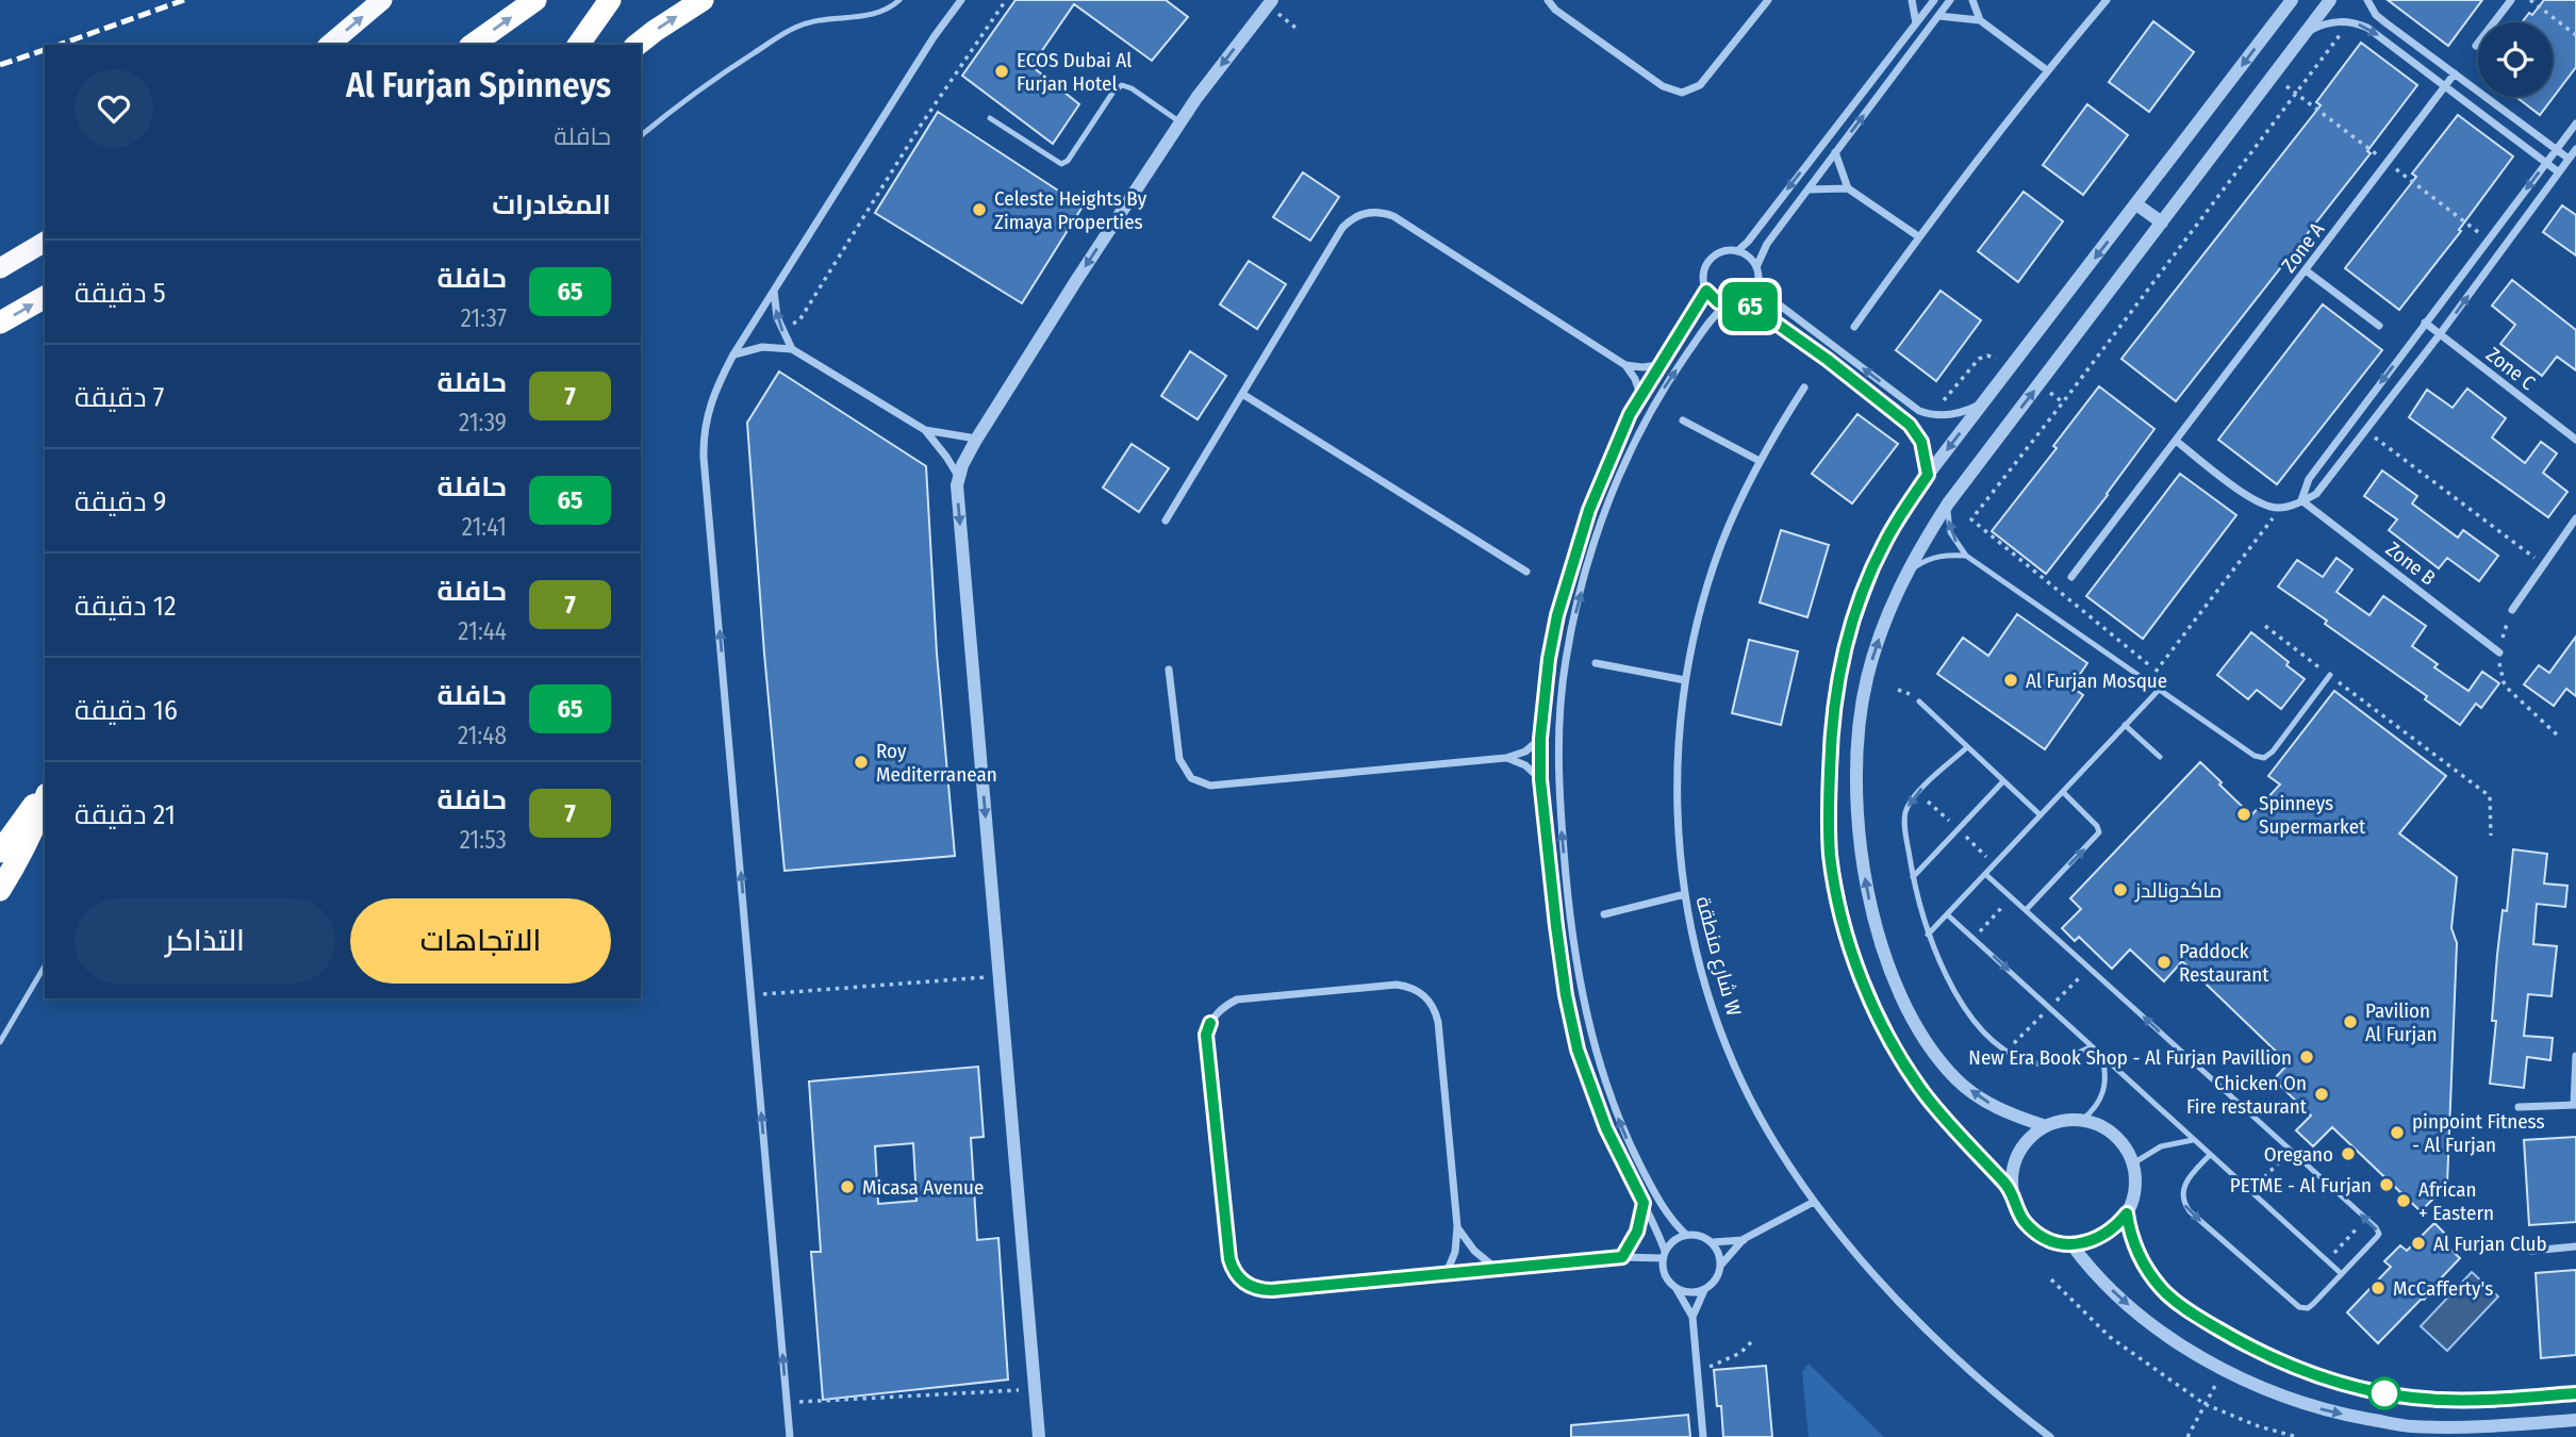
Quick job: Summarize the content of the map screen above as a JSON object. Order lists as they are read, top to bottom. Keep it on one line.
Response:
{"streets":{"street":["Zone A","Zone C","Zone B","شارع منطقة W"]},"places":["ECOS Dubai Al Furjan Hotel","Celeste Heights By Zimaya Properties","Al Furjan Mosque","Roy Mediterranean","Spinneys Supermarket","ماكدونالدز","Paddock Restaurant","Pavilion Al Furjan","New Era Book Shop - Al Furjan Pavillion","Chicken On Fire restaurant","pinpoint Fitness - Al Furjan","Oregano","PETME - Al Furjan","Micasa Avenue","African + Eastern","Al Furjan Club","McCafferty's"],"lines":["bus line 65"],"page":{"on_map":"65","heading":[["Al Furjan Spinneys","حافلة"],"المغادرات"],"list":[{"mark":"65","name":"حافلة","note":"21:37","value":"5 دقيقة"},{"mark":"7","name":"حافلة","note":"21:39","value":"7 دقيقة"},{"mark":"65","name":"حافلة","note":"21:41","value":"9 دقيقة"},{"mark":"7","name":"حافلة","note":"21:44","value":"12 دقيقة"},{"mark":"65","name":"حافلة","note":"21:48","value":"16 دقيقة"},{"mark":"7","name":"حافلة","note":"21:53","value":"21 دقيقة"}],"buttons":["الاتجاهات","التذاكر"]}}
